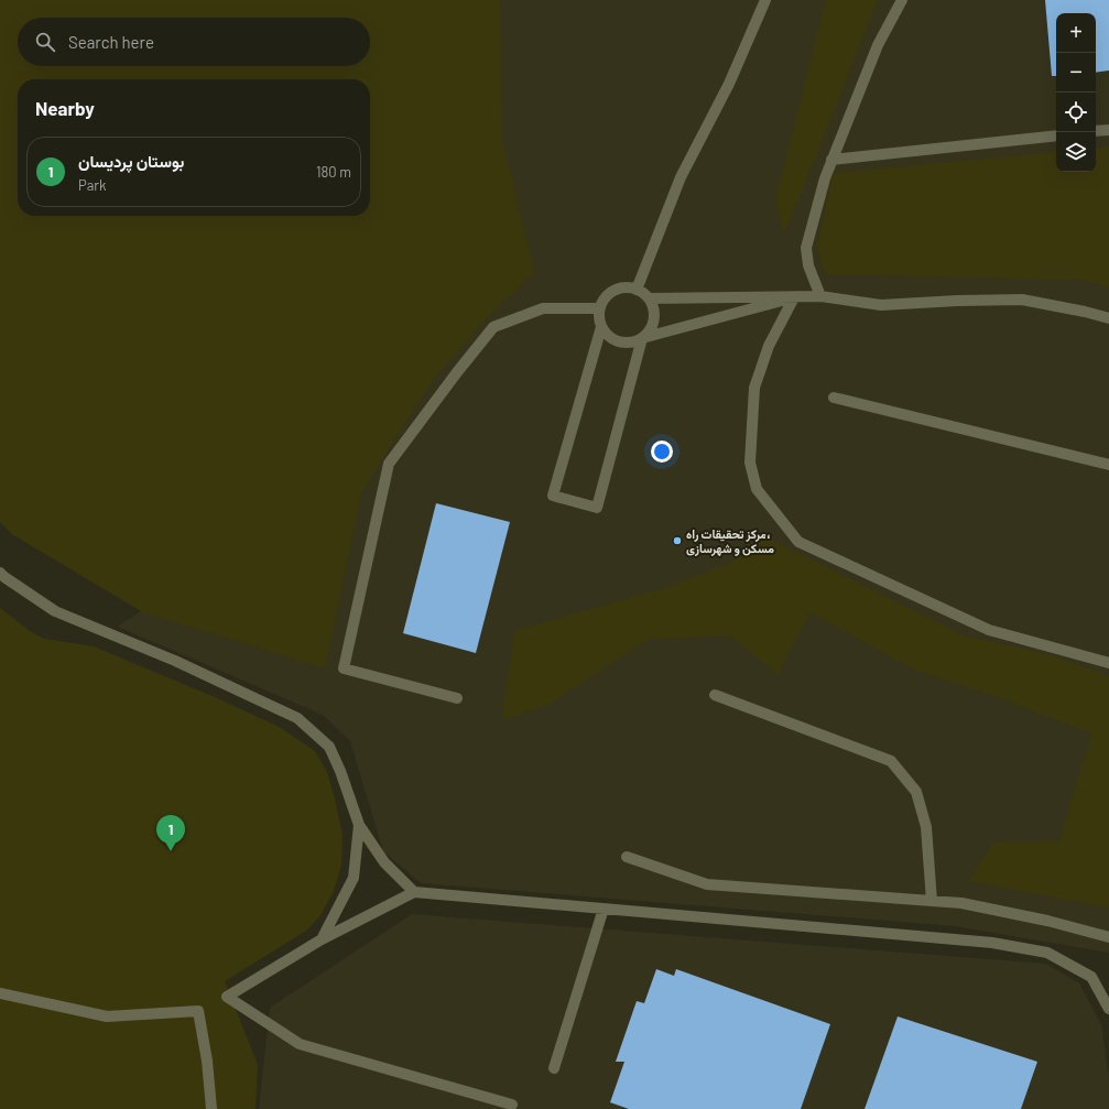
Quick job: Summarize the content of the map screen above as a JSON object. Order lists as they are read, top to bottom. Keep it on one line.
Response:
{"places":["مرکز تحقیقات راه، مسکن و شهرسازی"],"page":{"map_buttons":["+","−"],"search":"Search here","heading":"Nearby","list":[{"mark":"1","name":"بوستان پردیسان","note":"Park","value":"180 m"}],"pins":"1"}}
